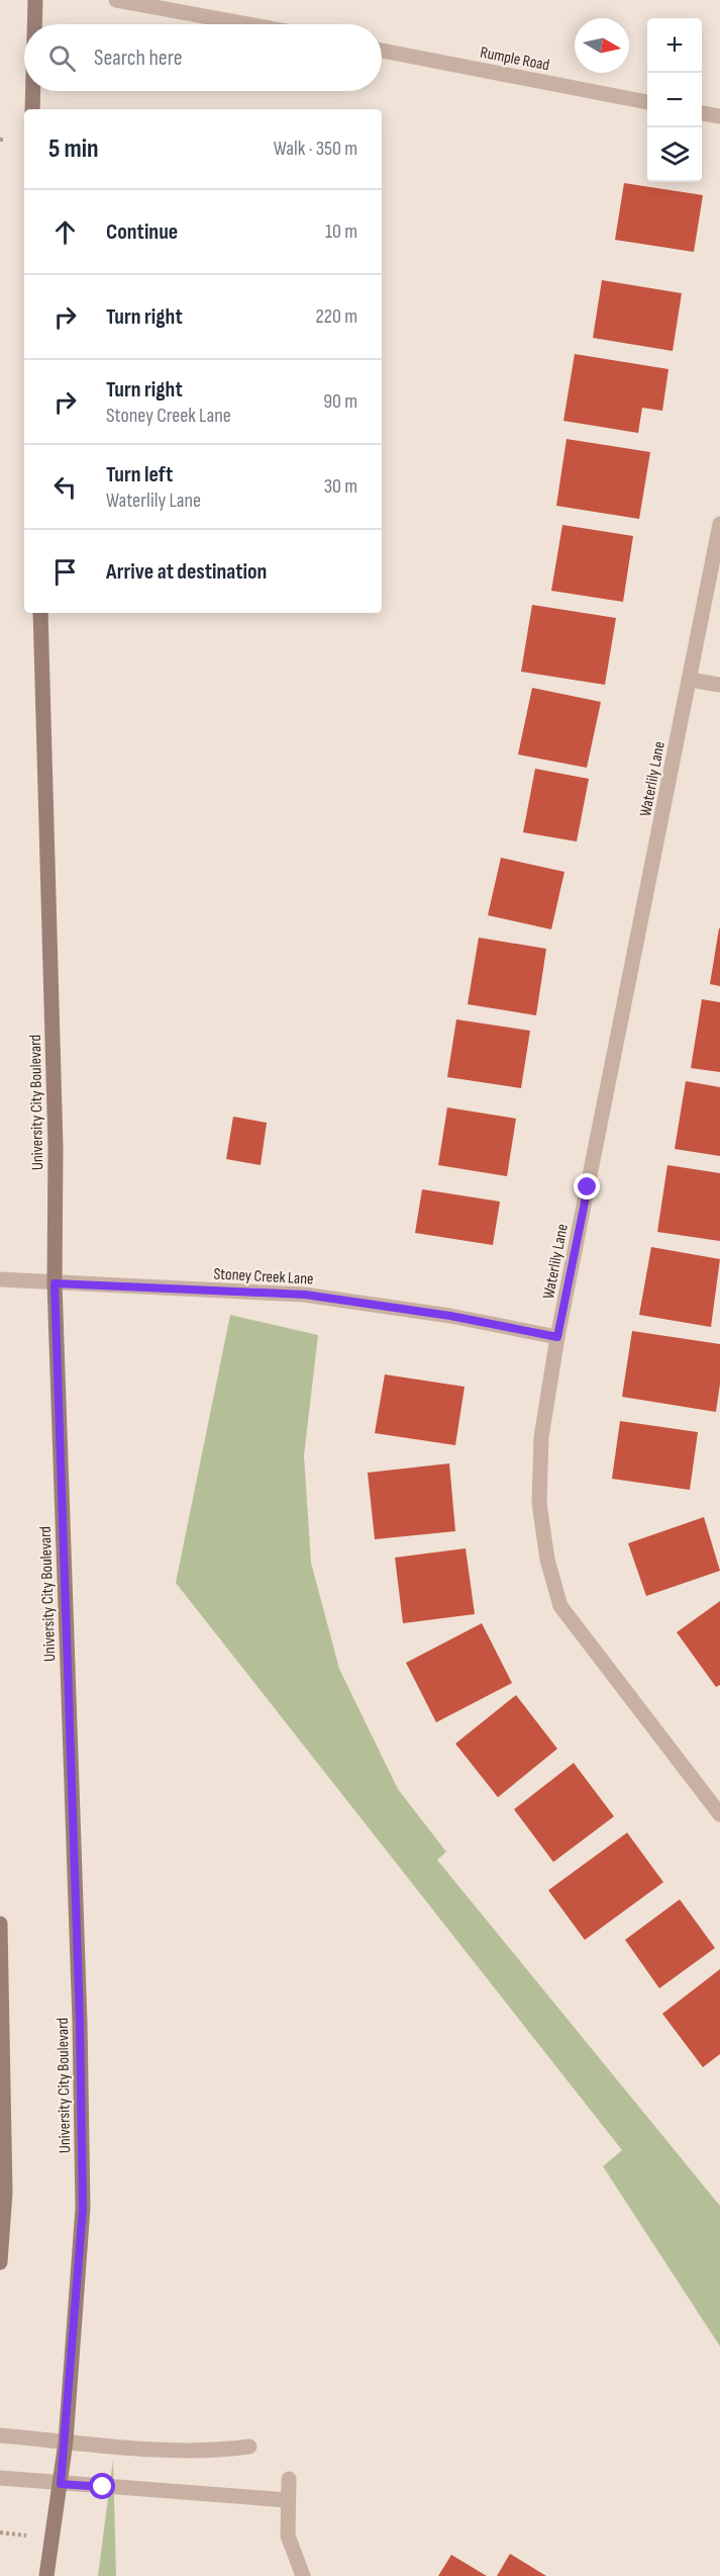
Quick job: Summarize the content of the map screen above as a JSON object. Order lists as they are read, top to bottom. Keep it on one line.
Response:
{"streets":{"main road":["University City Boulevard"],"street":["Rumple Road","Waterlily Lane","Stoney Creek Lane"]},"crossings":[["Waterlily Lane","Stoney Creek Lane"],["University City Boulevard","Stoney Creek Lane"]],"north":"right","page":{"map_buttons":["+","−"],"search":"Search here","heading":["5 min","Walk · 350 m"],"list":[["Continue","10 m"],["Turn right","220 m"],["Turn right","Stoney Creek Lane","90 m"],["Turn left","Waterlily Lane","30 m"],"Arrive at destination"]}}
